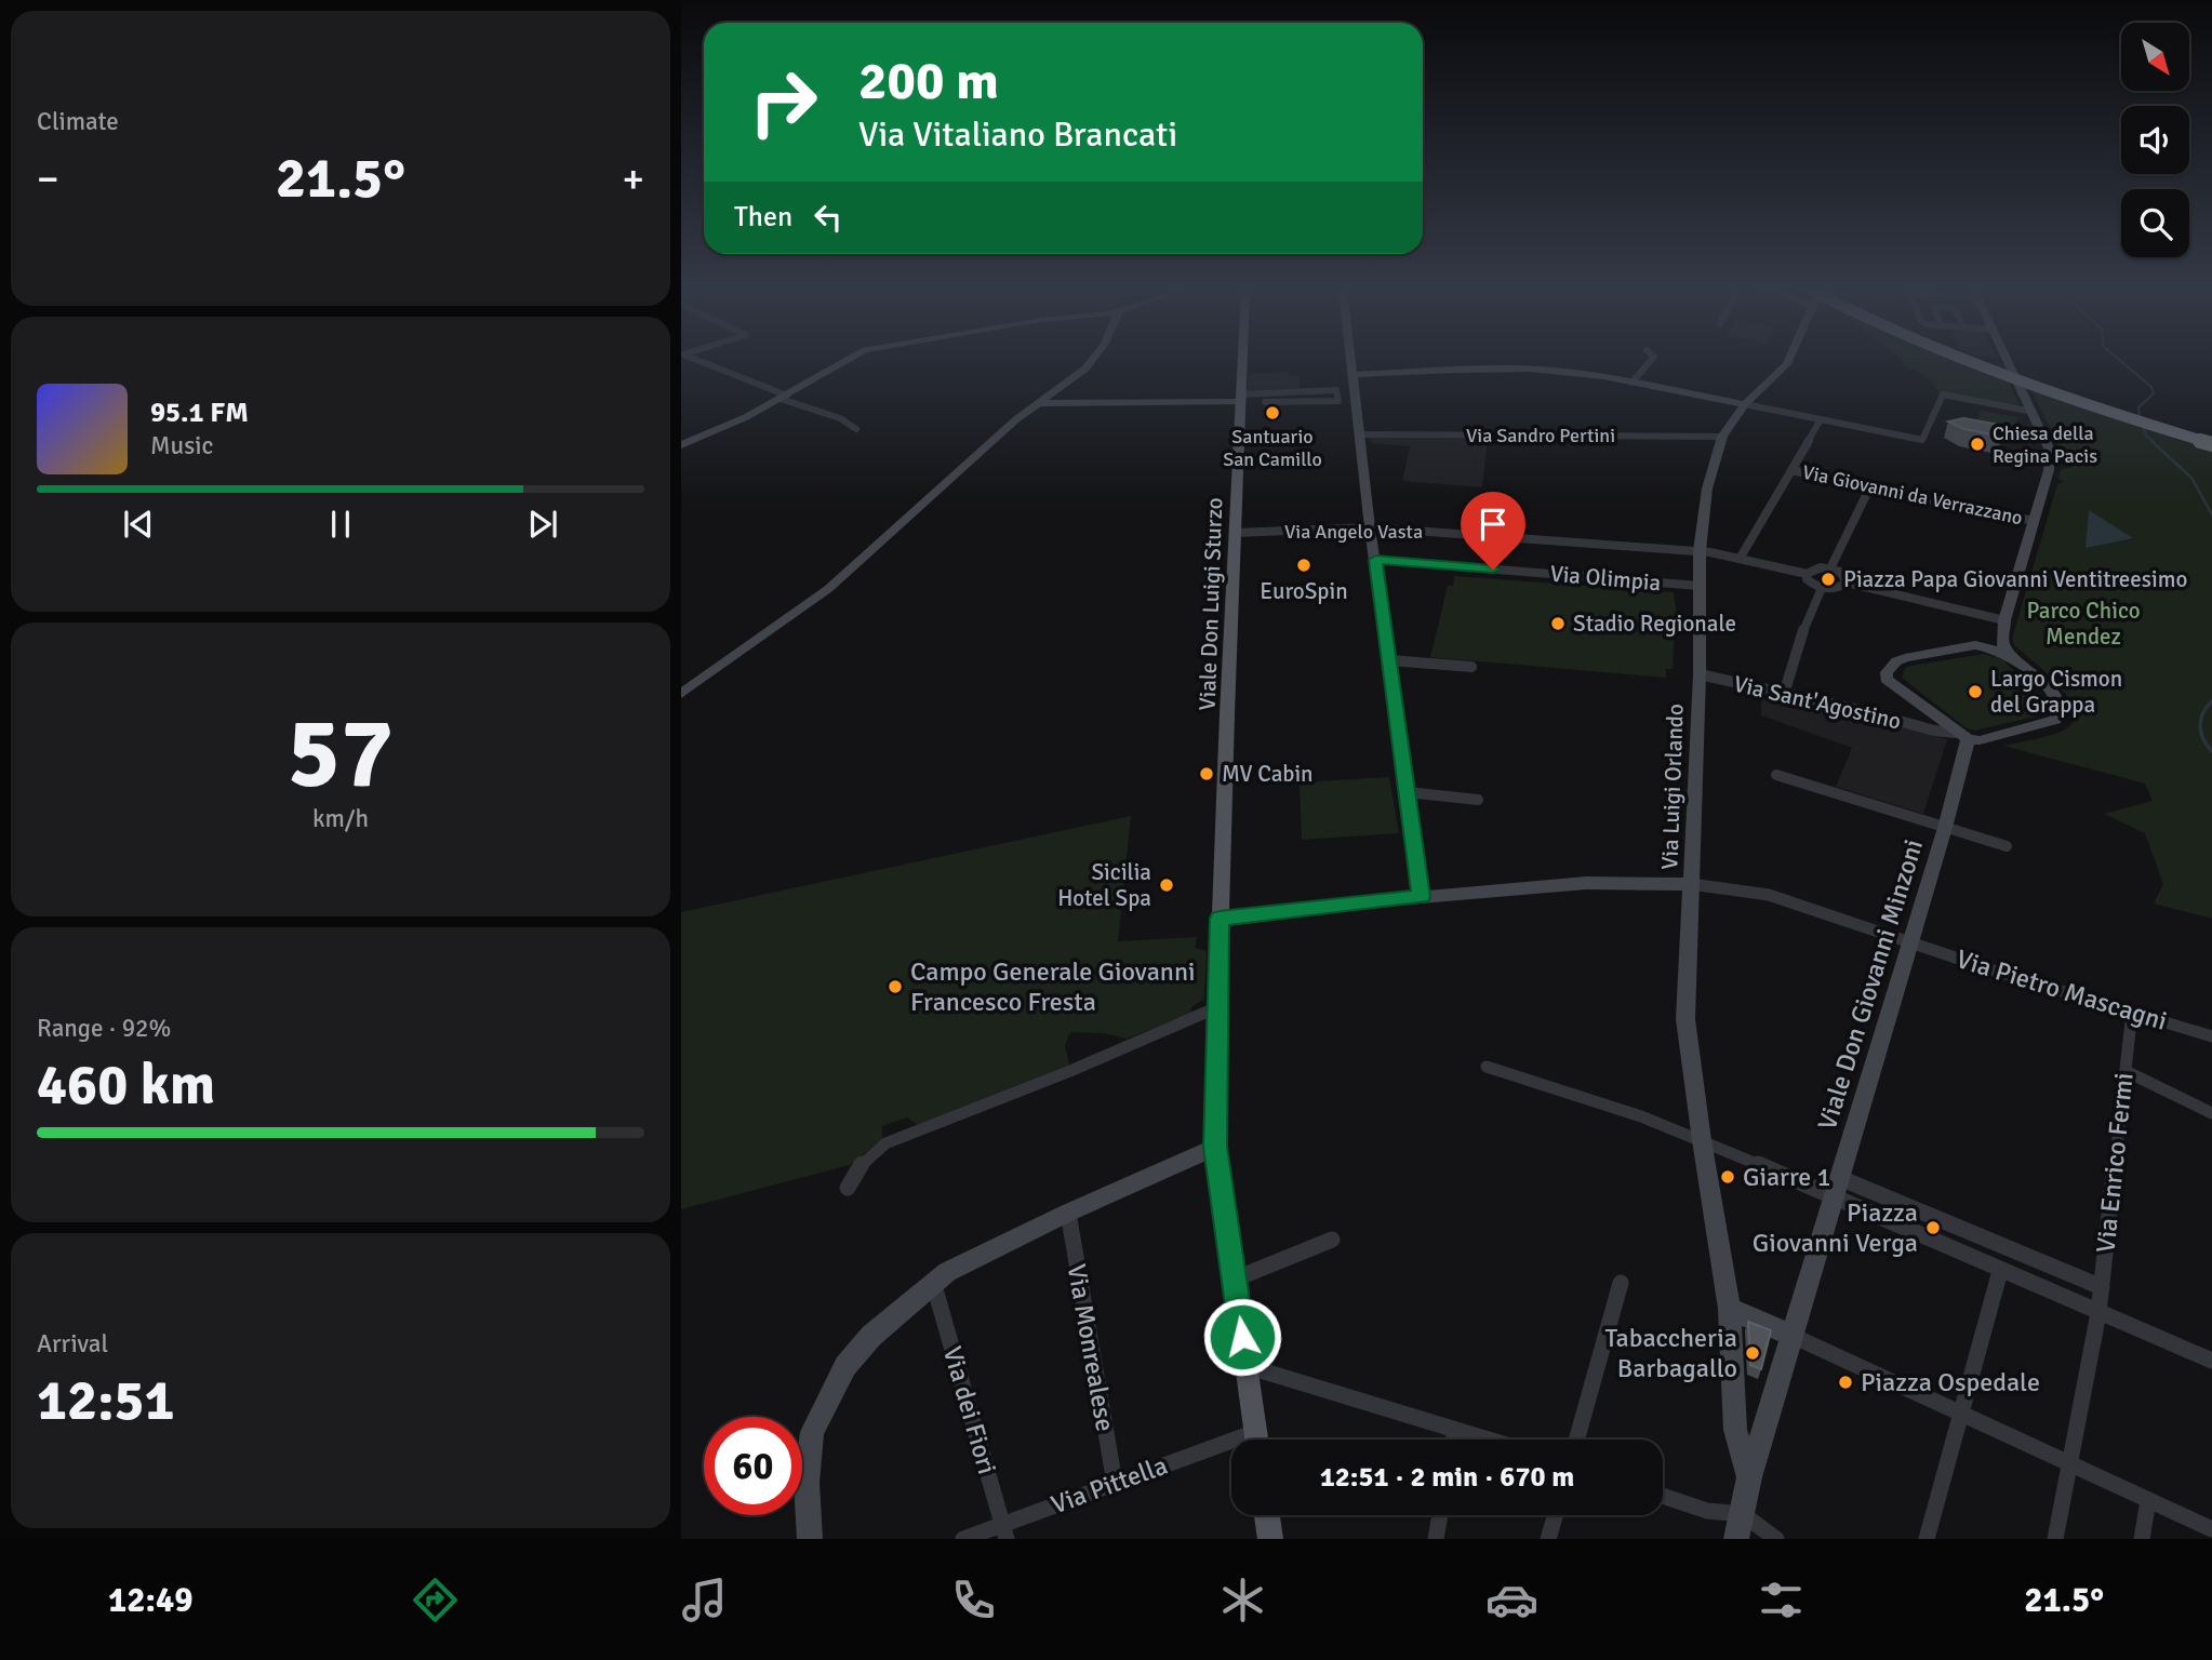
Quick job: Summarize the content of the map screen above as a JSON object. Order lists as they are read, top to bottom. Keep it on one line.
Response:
{"streets":{"main road":["Viale Don Luigi Sturzo"],"street":["Via Sandro Pertini","Via Giovanni da Verrazzano","Via Angelo Vasta","Via Olimpia","Via Sant'Agostino","Via Luigi Orlando","Viale Don Giovanni Minzoni","Via Pietro Mascagni","Via Enrico Fermi","Via Monrealese","Via dei Fiori","Via Pittella"]},"crossings":[["Via Sandro Pertini","Via Luigi Orlando"],["Via Angelo Vasta","Viale Don Luigi Sturzo"],["Via Angelo Vasta","Via Luigi Orlando"],["Via Olimpia","Via Luigi Orlando"],["Via Sant'Agostino","Via Luigi Orlando"],["Via Sant'Agostino","Viale Don Giovanni Minzoni"],["Via Luigi Orlando","Viale Don Giovanni Minzoni"],["Via Luigi Orlando","Via Pietro Mascagni"],["Viale Don Giovanni Minzoni","Via Pietro Mascagni"],["Via Pietro Mascagni","Via Enrico Fermi"],["Via Monrealese","Via Pittella"],["Via dei Fiori","Via Pittella"]],"parks":["Parco Chico Mendez"],"places":["Santuario San Camillo","Chiesa della Regina Pacis","EuroSpin","Piazza Papa Giovanni Ventitreesimo","Stadio Regionale","Largo Cismon del Grappa","MV Cabin","Sicilia Hotel Spa","Campo Generale Giovanni Francesco Fresta","Giarre 1","Piazza Giovanni Verga","Tabaccheria Barbagallo","Piazza Ospedale"],"north":"bottom right","page":{"tile":["Climate",["57","km/h"],["Range · 92%","460 km"],["Arrival","12:51"]],"turn":["200 m","Via Vitaliano Brancati"],"heat":["−","21.5°","+"],"then":"Then","song":["95.1 FM","Music"],"limit":"60","trip":"12:51 · 2 min · 670 m","tabs":["12:49","21.5°"]}}
